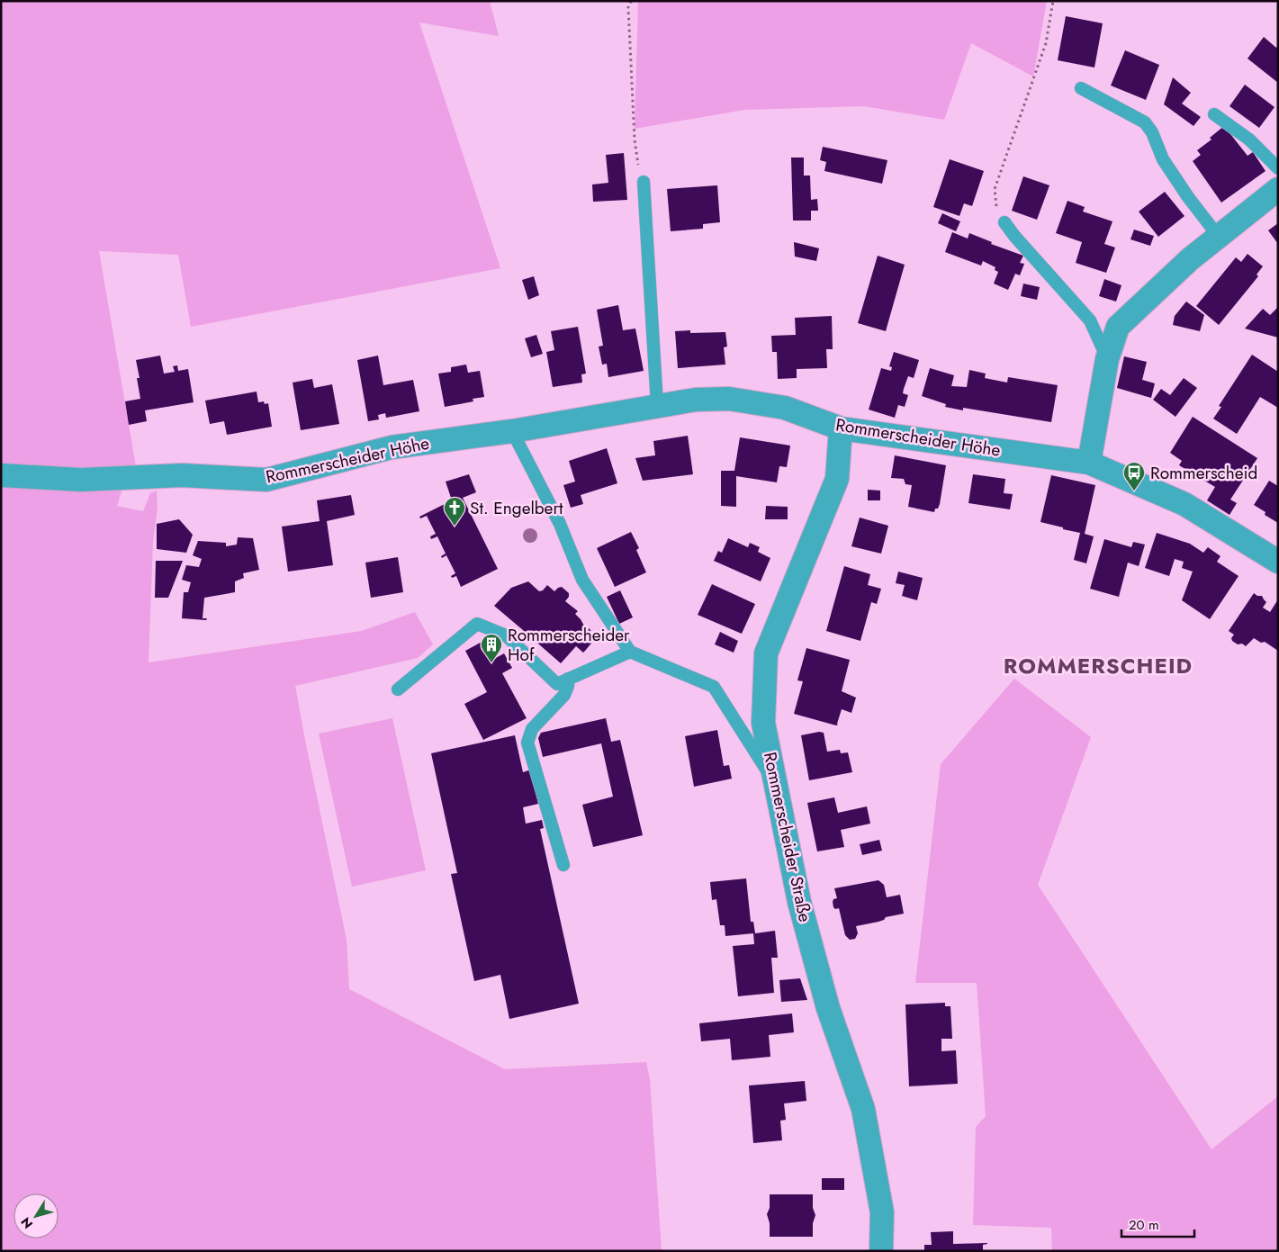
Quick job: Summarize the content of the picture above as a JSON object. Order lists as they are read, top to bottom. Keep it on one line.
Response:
{"streets":{"street":["Rommerscheider Höhe","Rommerscheider Straße"]},"crossings":[["Rommerscheider Höhe","Rommerscheider Straße"]],"districts":["ROMMERSCHEID"],"places":{"bus stop":["Rommerscheid"],"church":["St. Engelbert"],"building":["Rommerscheider Hof"]},"scale_bar":"20 m","north":"bottom left"}
